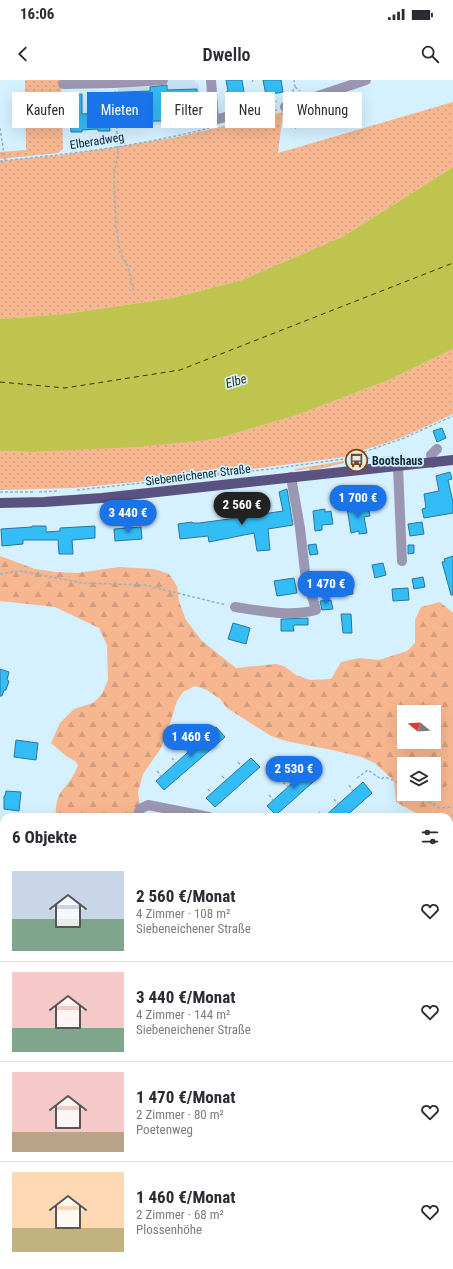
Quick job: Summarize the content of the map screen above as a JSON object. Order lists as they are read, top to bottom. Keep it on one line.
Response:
{"streets":{"main road":["Siebeneichener Straße"],"path":["Elberadweg"]},"water":["Elbe"],"places":{"bus stop":["Bootshaus"]},"north":"left","page":{"status":"16:06","header":"Dwello","chip":["Kaufen","Mieten","Filter","Neu","Wohnung"],"price":["1 700 €","2 560 €","3 440 €","1 470 €","1 460 €","2 530 €"],"heading":"6 Objekte","list":[{"name":"2 560 €/Monat","note":"4 Zimmer · 108 m² · Siebeneichener Straße"},{"name":"3 440 €/Monat","note":"4 Zimmer · 144 m² · Siebeneichener Straße"},{"name":"1 470 €/Monat","note":"2 Zimmer · 80 m² · Poetenweg"},{"name":"1 460 €/Monat","note":"2 Zimmer · 68 m² · Plossenhöhe"}]}}
